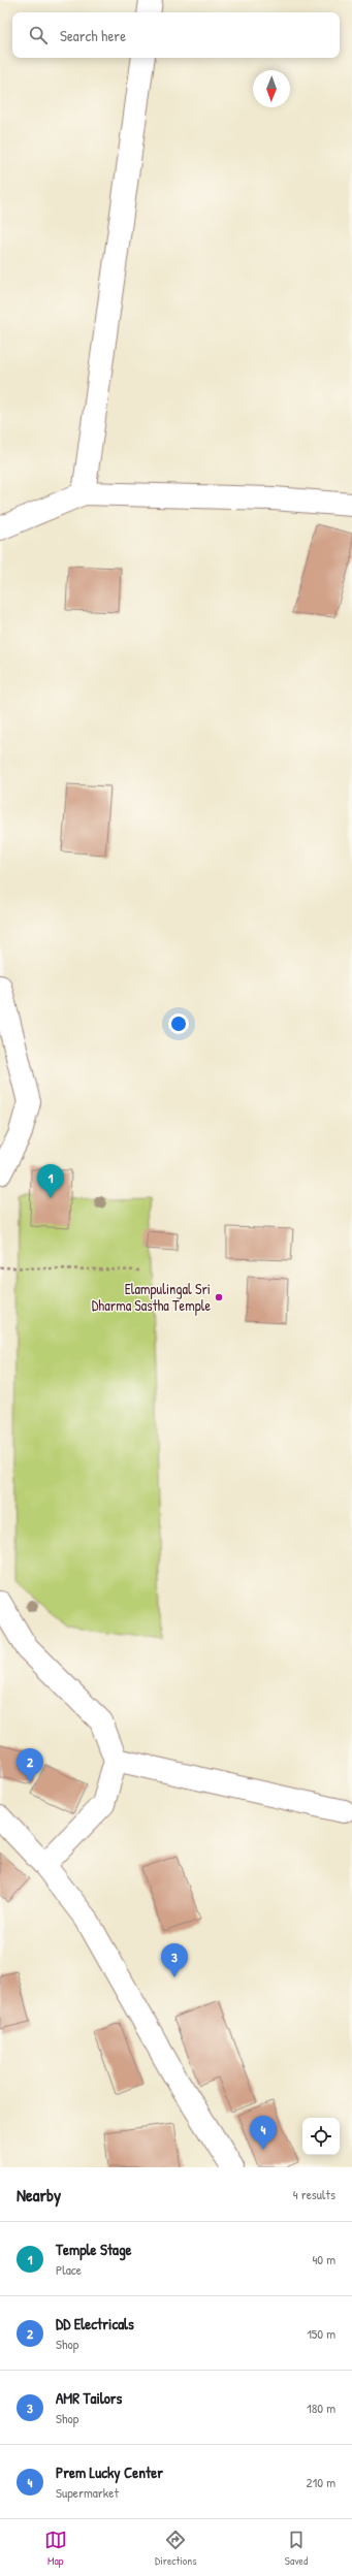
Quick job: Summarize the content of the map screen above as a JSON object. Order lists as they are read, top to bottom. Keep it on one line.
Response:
{"places":["Elampulingal Sri Dharma Sastha Temple"],"north":"bottom","page":{"search":"Search here","pins":["1","2","3","4"],"heading":["Nearby","4 results"],"list":[{"mark":"1","name":"Temple Stage","note":"Place","value":"40 m"},{"mark":"2","name":"DD Electricals","note":"Shop","value":"150 m"},{"mark":"3","name":"AMR Tailors","note":"Shop","value":"180 m"},{"mark":"4","name":"Prem Lucky Center","note":"Supermarket","value":"210 m"}],"nav":["Map","Directions","Saved"]}}
